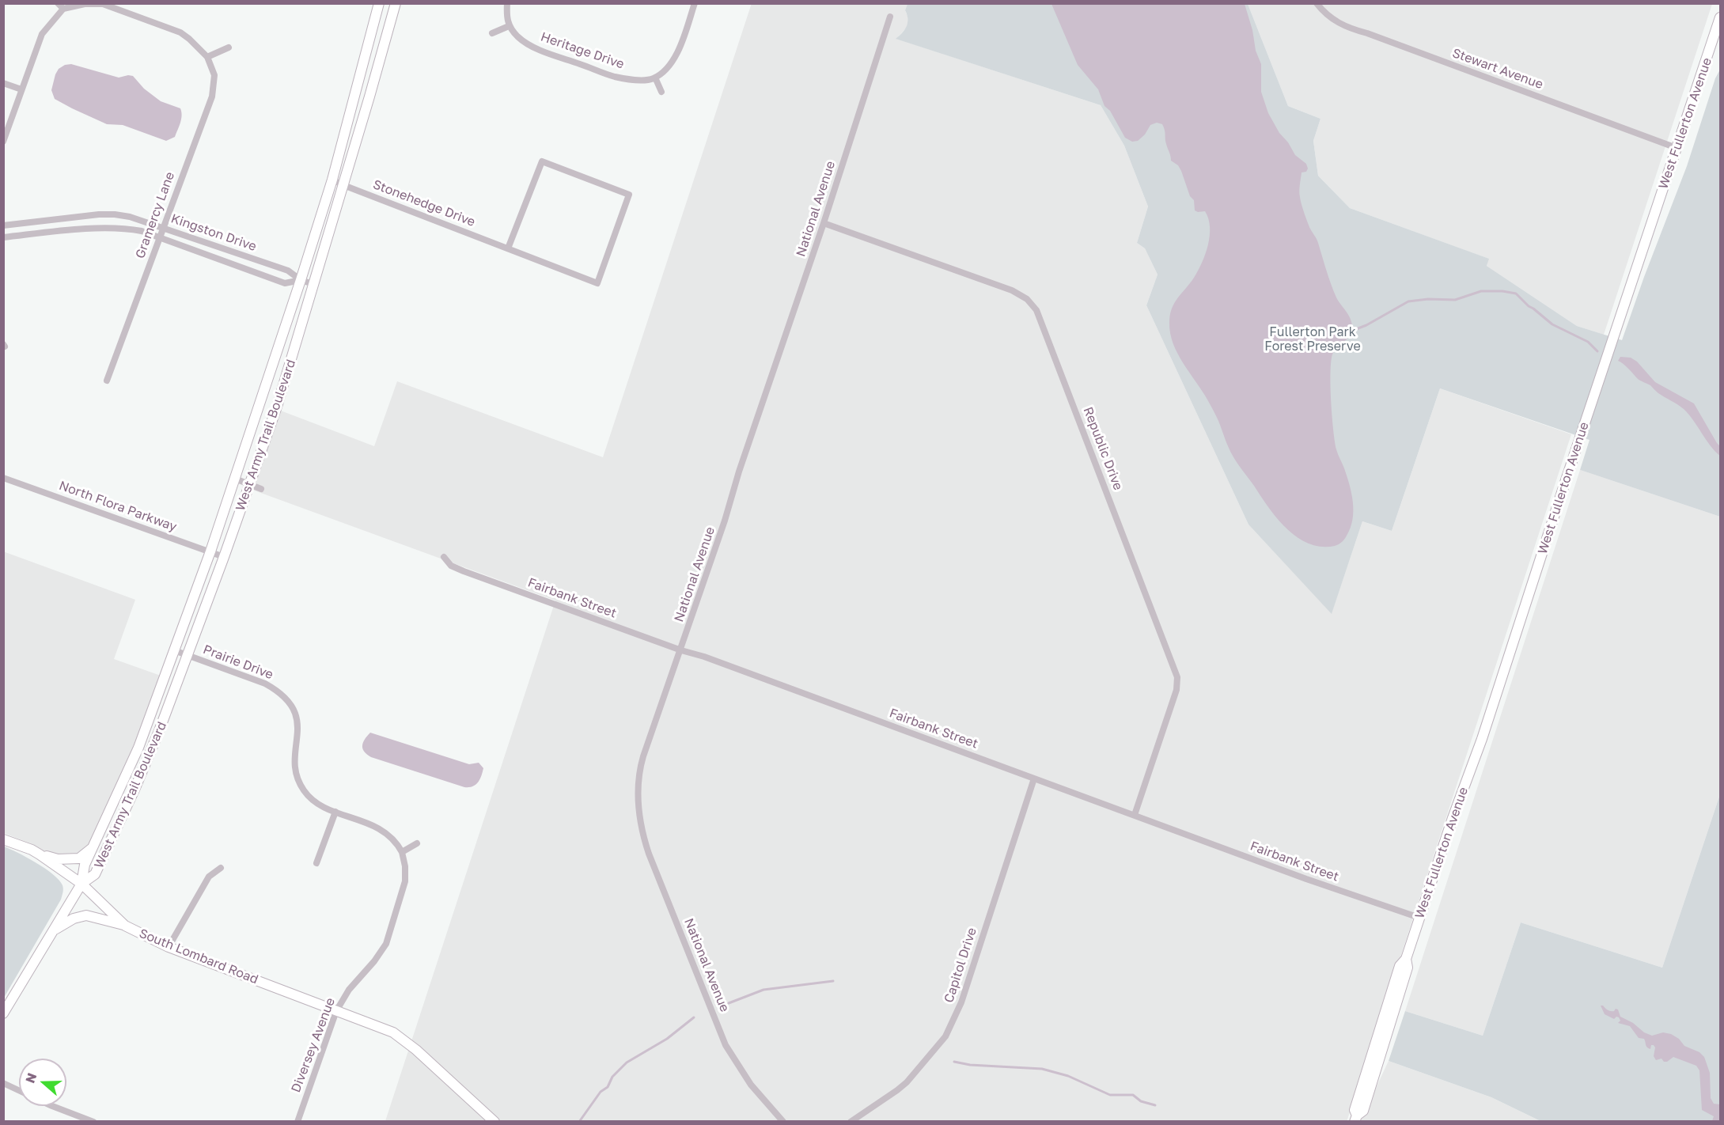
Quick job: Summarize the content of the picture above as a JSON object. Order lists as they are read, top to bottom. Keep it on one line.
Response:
{"streets":{"main road":["West Fullerton Avenue","West Army Trail Boulevard","South Lombard Road"],"street":["Heritage Drive","Stewart Avenue","Stonehedge Drive","National Avenue","Gramercy Lane","Kingston Drive","Republic Drive","North Flora Parkway","Fairbank Street","Prairie Drive","Capitol Drive","Diversey Avenue"]},"crossings":[["Stewart Avenue","West Fullerton Avenue"],["West Fullerton Avenue","Fairbank Street"],["Stonehedge Drive","West Army Trail Boulevard"],["National Avenue","Republic Drive"],["National Avenue","Fairbank Street"],["Gramercy Lane","Kingston Drive"],["Kingston Drive","West Army Trail Boulevard"],["West Army Trail Boulevard","North Flora Parkway"],["West Army Trail Boulevard","Prairie Drive"],["West Army Trail Boulevard","South Lombard Road"],["Republic Drive","Fairbank Street"],["Fairbank Street","Capitol Drive"],["Prairie Drive","Diversey Avenue"],["South Lombard Road","Diversey Avenue"]],"parks":["Fullerton Park Forest Preserve"],"north":"left"}
